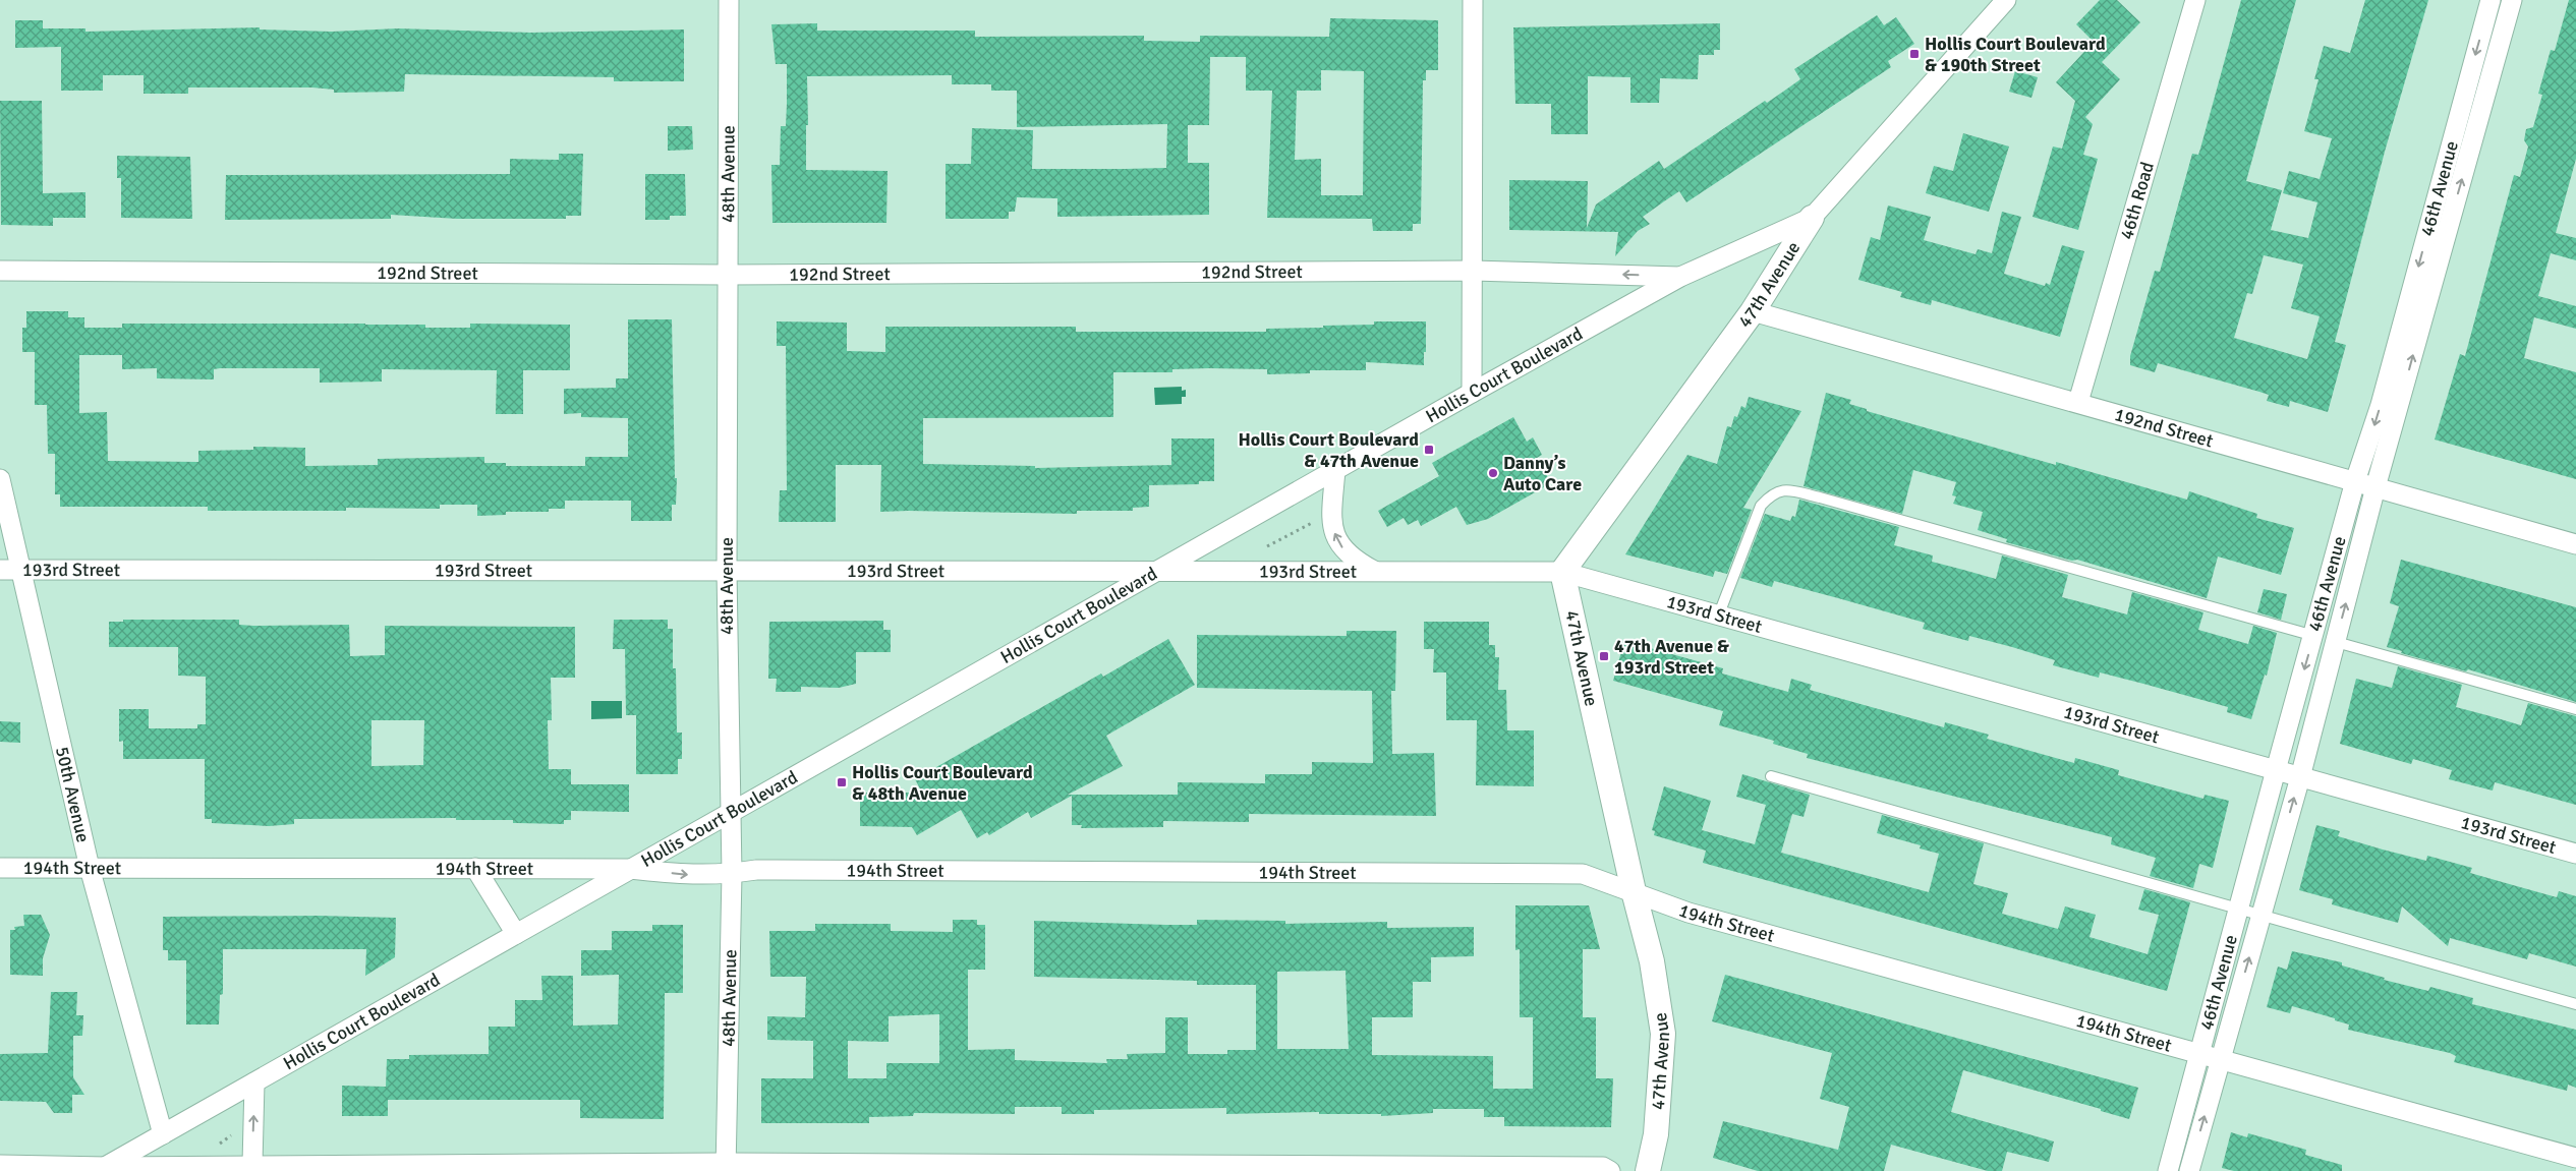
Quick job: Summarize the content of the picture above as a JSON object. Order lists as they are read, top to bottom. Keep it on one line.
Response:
{"streets":{"street":["48th Avenue","46th Avenue","46th Road","192nd Street","47th Avenue","Hollis Court Boulevard","193rd Street","50th Avenue","194th Street"]},"crossings":[["48th Avenue","192nd Street"],["48th Avenue","Hollis Court Boulevard"],["48th Avenue","193rd Street"],["48th Avenue","194th Street"],["46th Avenue","192nd Street"],["46th Avenue","193rd Street"],["46th Avenue","194th Street"],["46th Road","192nd Street"],["192nd Street","47th Avenue"],["192nd Street","Hollis Court Boulevard"],["47th Avenue","Hollis Court Boulevard"],["47th Avenue","193rd Street"],["47th Avenue","194th Street"],["Hollis Court Boulevard","193rd Street"],["Hollis Court Boulevard","50th Avenue"],["Hollis Court Boulevard","194th Street"],["193rd Street","50th Avenue"],["50th Avenue","194th Street"]],"places":{"transit":["Hollis Court Boulevard & 190th Street","Hollis Court Boulevard & 47th Avenue","47th Avenue & 193rd Street","Hollis Court Boulevard & 48th Avenue"],"other":["Danny’s Auto Care"]}}
